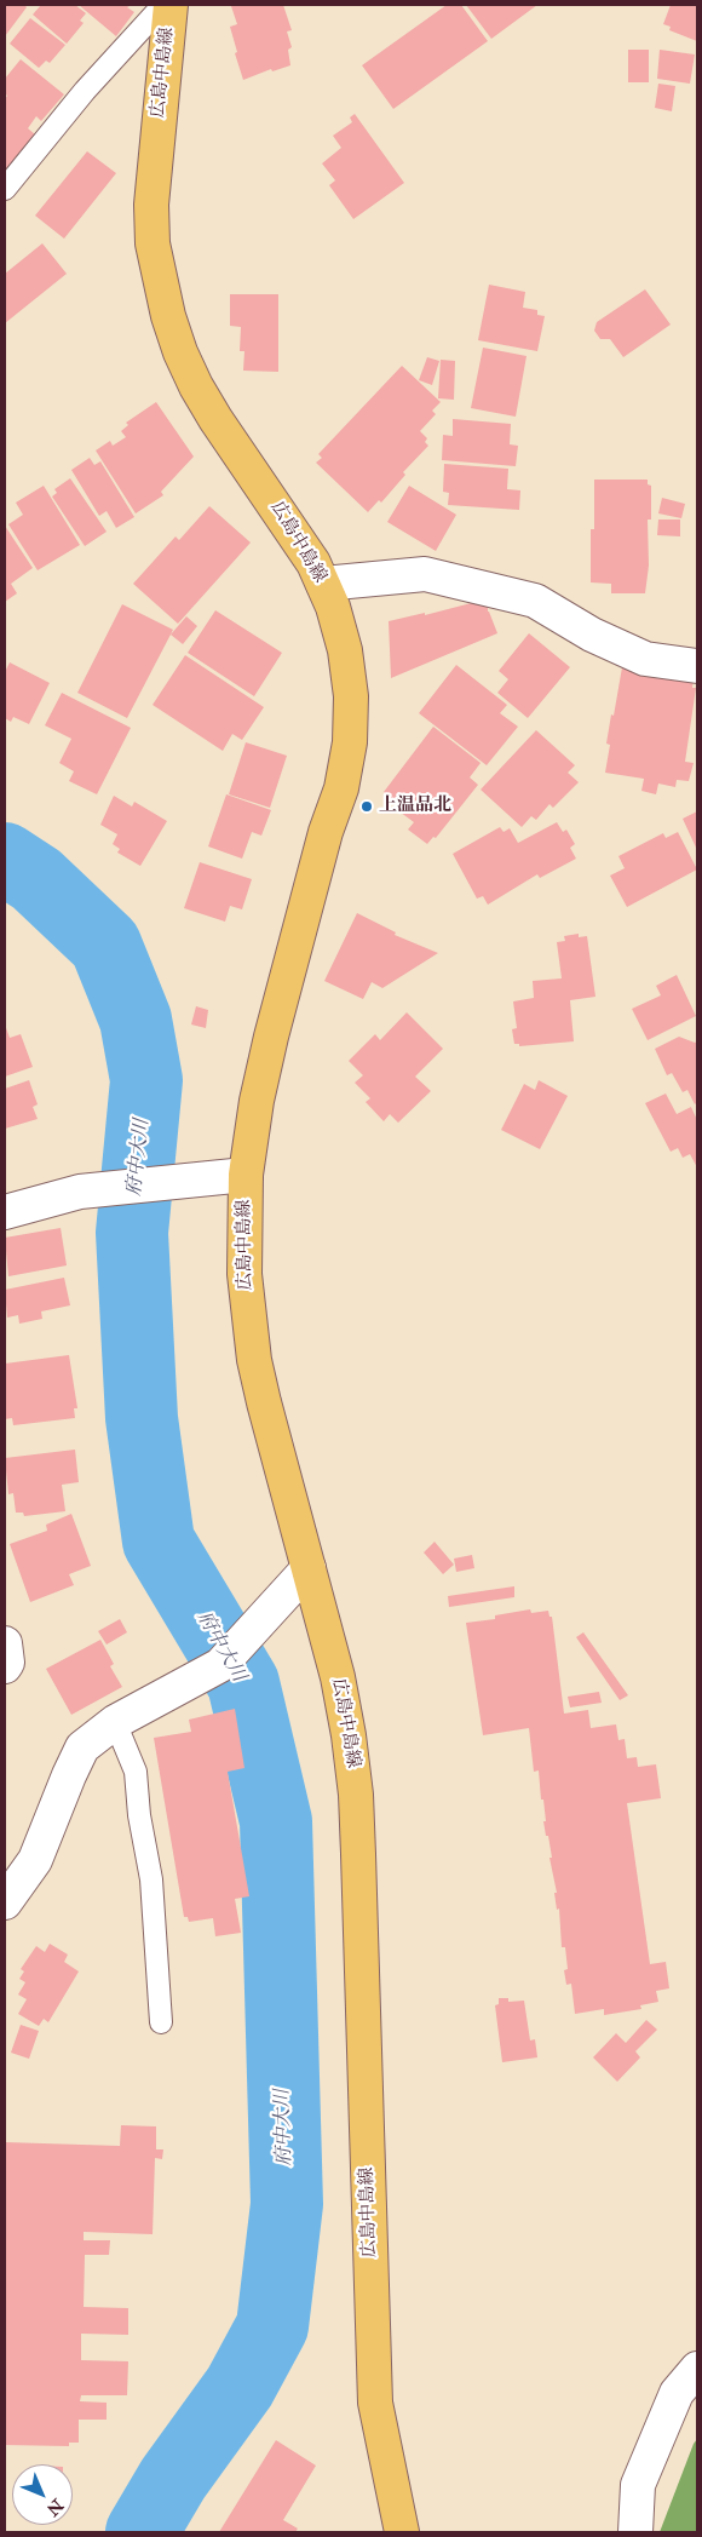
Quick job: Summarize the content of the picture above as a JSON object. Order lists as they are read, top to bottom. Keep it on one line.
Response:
{"streets":{"main road":["広島中島線"]},"water":["府中大川"],"places":["上温品北"],"north":"bottom right"}
